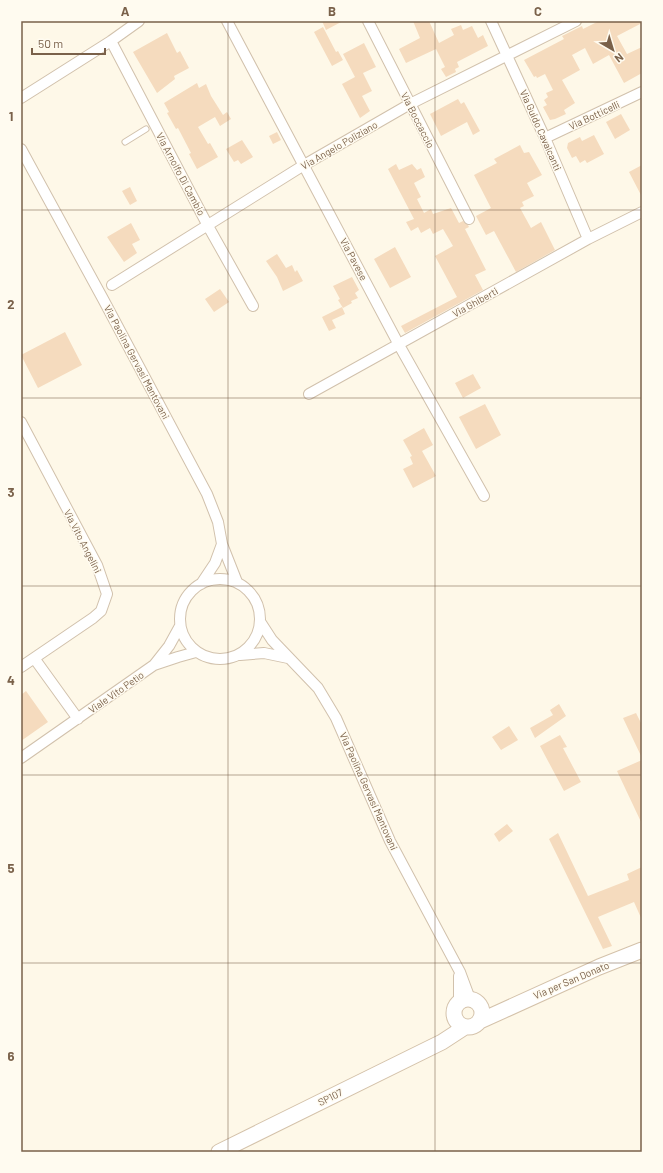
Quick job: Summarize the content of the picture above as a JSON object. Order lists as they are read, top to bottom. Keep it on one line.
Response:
{"streets":{"street":["Via Botticelli","Via Boccaccio","Via Guido Cavalcanti","Via Angelo Poliziano","Via Arnolfo Di Cambio","Via Pavese","Via Ghiberti","Via Paolina Gervasi Mantovani","Via Vito Angelini","Viale Vito Petìo","Via per San Donato","SP107"]},"crossings":[["Via Botticelli","Via Guido Cavalcanti"],["Via Boccaccio","Via Angelo Poliziano"],["Via Guido Cavalcanti","Via Angelo Poliziano"],["Via Guido Cavalcanti","Via Ghiberti"],["Via Angelo Poliziano","Via Arnolfo Di Cambio"],["Via Angelo Poliziano","Via Pavese"],["Via Pavese","Via Ghiberti"],["Via Paolina Gervasi Mantovani","Via per San Donato"],["Via Vito Angelini","Viale Vito Petìo"],["Via per San Donato","SP107"]],"scale_bar":"50 m","north":"bottom right","grid":{"columns":["A","B","C"],"rows":["1","2","3","4","5","6"]}}
